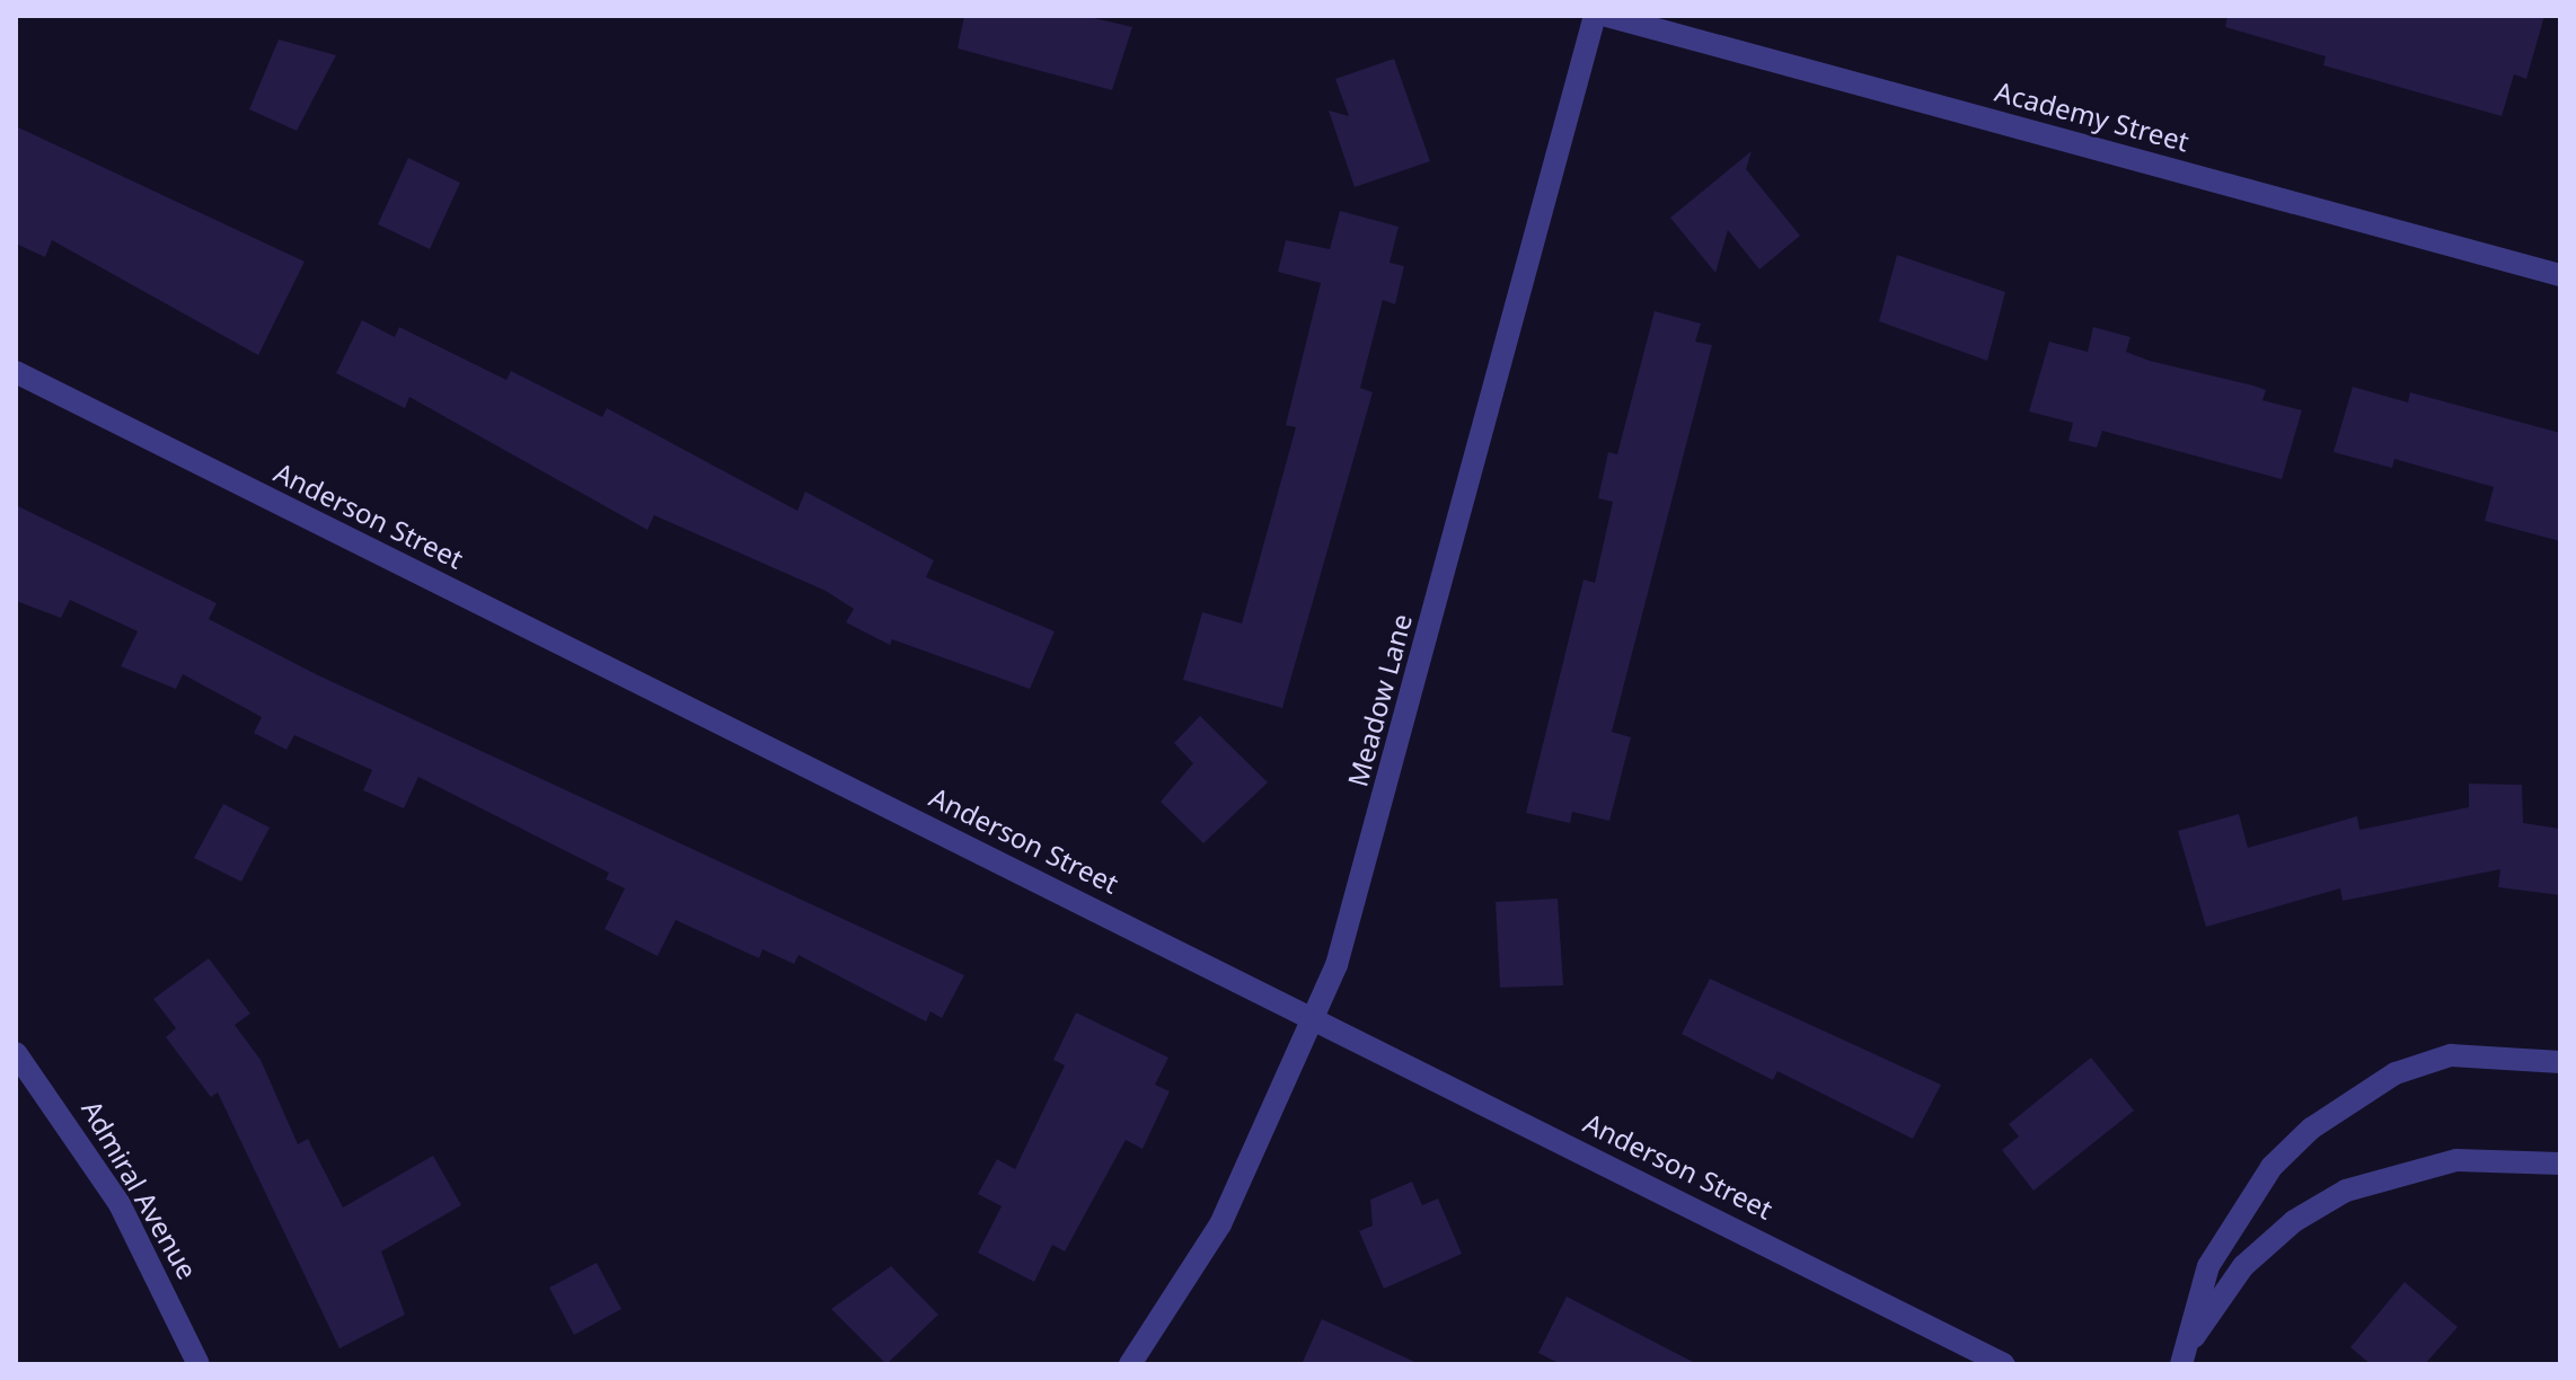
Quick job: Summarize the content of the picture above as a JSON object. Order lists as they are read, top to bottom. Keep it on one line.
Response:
{"streets":{"street":["Academy Street","Anderson Street","Meadow Lane","Admiral Avenue"]},"crossings":[["Anderson Street","Meadow Lane"]]}
